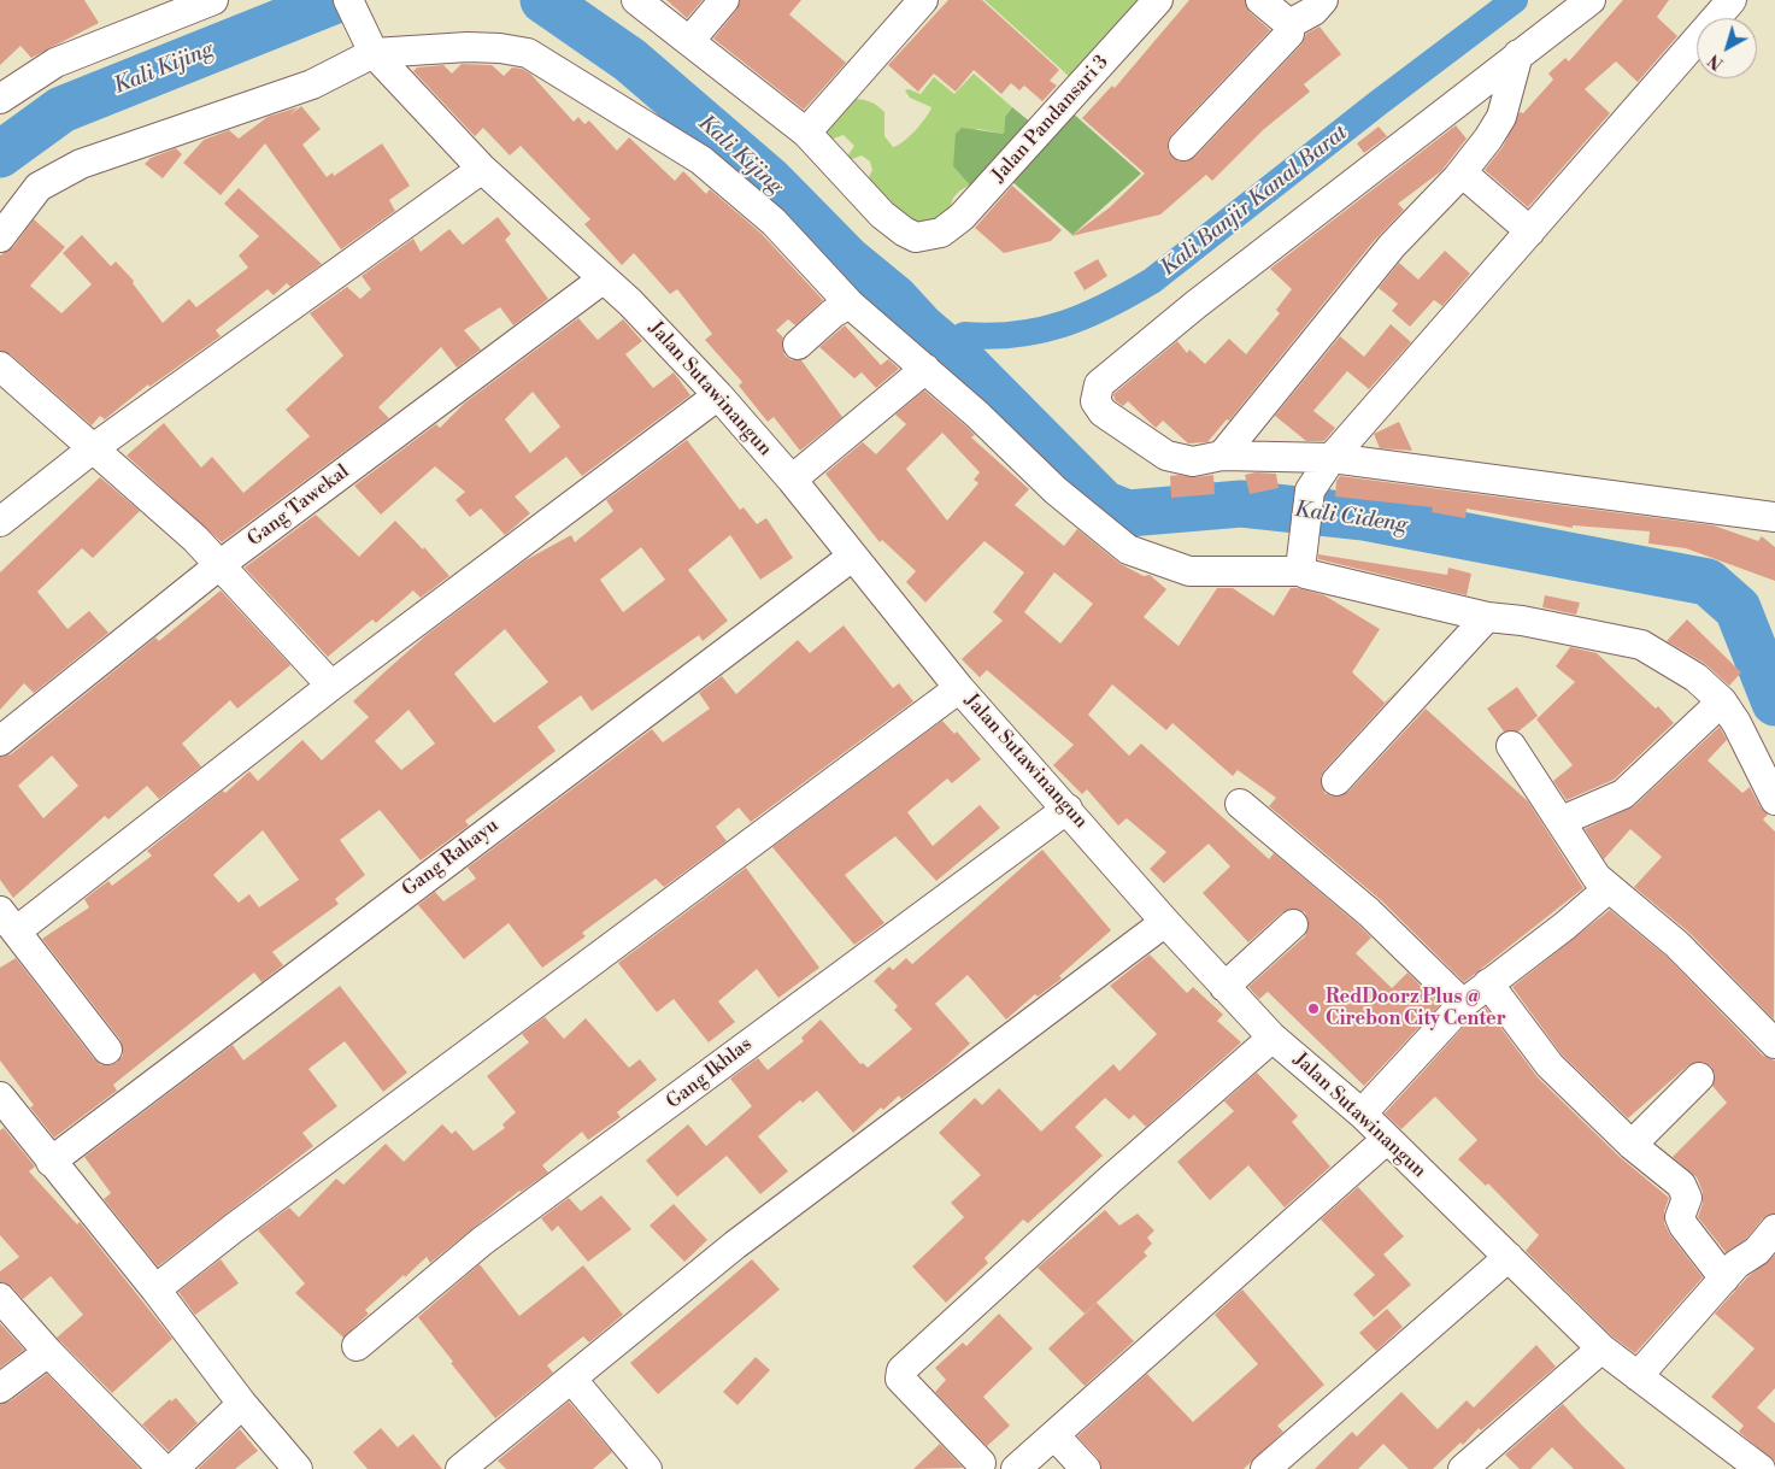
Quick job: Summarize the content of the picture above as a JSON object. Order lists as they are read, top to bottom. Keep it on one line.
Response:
{"streets":{"street":["Jalan Pandansari 3","Jalan Sutawinangun","Gang Tawekal","Gang Rahayu","Gang Ikhlas"]},"crossings":[["Jalan Sutawinangun","Gang Tawekal"],["Jalan Sutawinangun","Gang Rahayu"],["Jalan Sutawinangun","Gang Ikhlas"]],"water":["Kali Kijing","Kali Banjir Kanal Barat","Kali Cideng"],"places":["RedDoorz Plus @ Cirebon City Center"],"north":"bottom left"}
